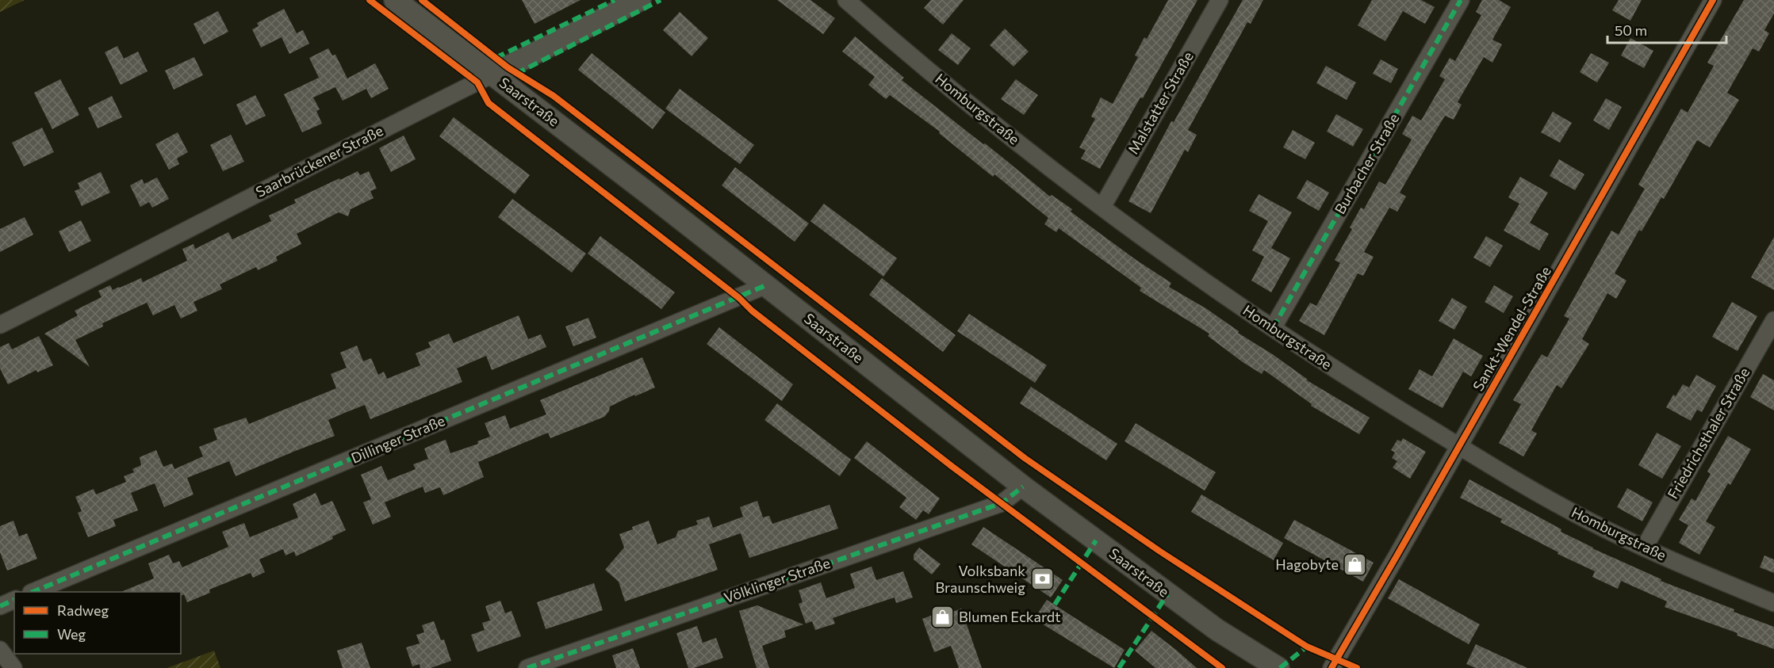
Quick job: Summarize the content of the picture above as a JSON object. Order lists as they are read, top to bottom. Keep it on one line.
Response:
{"streets":{"street":["Saarstraße","Malstatter Straße","Homburgstraße","Saarbrückener Straße","Burbacher Straße","Sankt-Wendel-Straße","Friedrichsthaler Straße","Dillinger Straße","Völklinger Straße"]},"crossings":[["Saarstraße","Saarbrückener Straße"],["Saarstraße","Dillinger Straße"],["Saarstraße","Völklinger Straße"],["Malstatter Straße","Homburgstraße"],["Homburgstraße","Burbacher Straße"],["Homburgstraße","Sankt-Wendel-Straße"],["Homburgstraße","Friedrichsthaler Straße"]],"places":{"shop":["Hagobyte","Blumen Eckardt"],"bank":["Volksbank Braunschweig"]},"legend":["Radweg","Weg"],"scale_bar":"50 m"}
